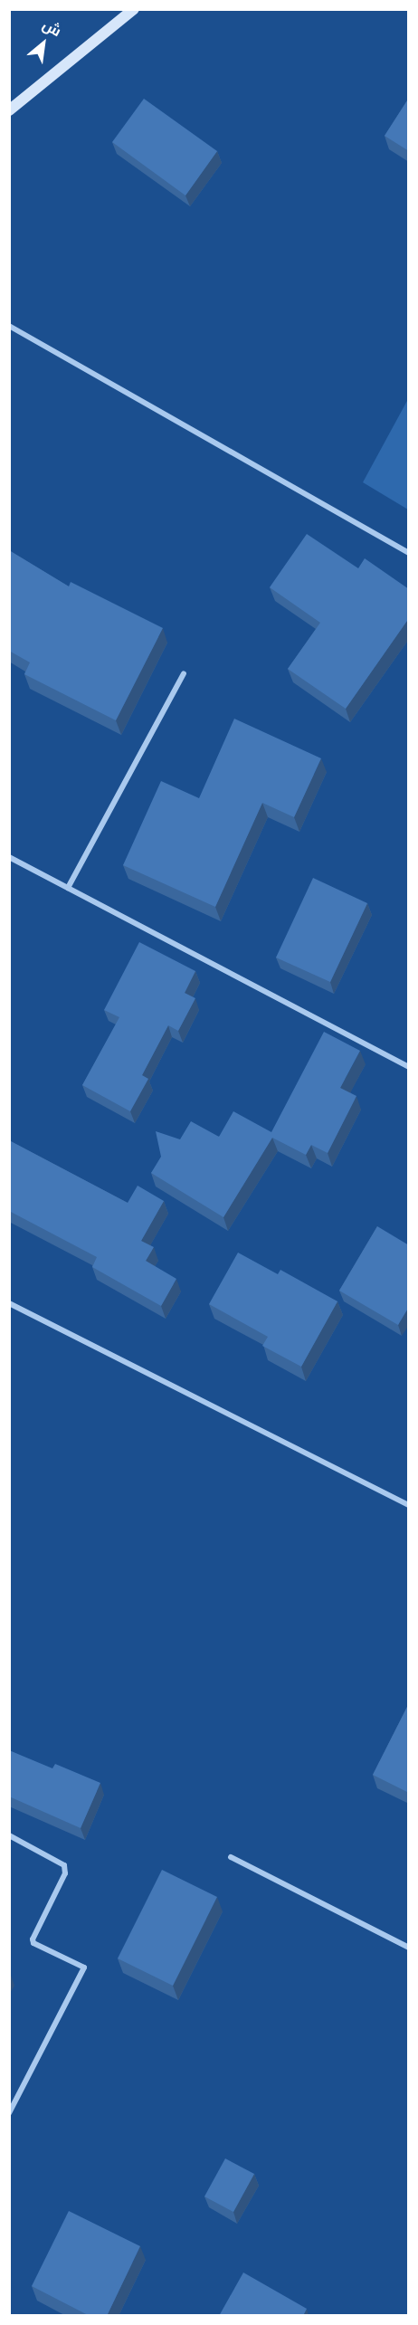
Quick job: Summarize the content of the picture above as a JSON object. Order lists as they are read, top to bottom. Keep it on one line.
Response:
{"north":"top right"}
